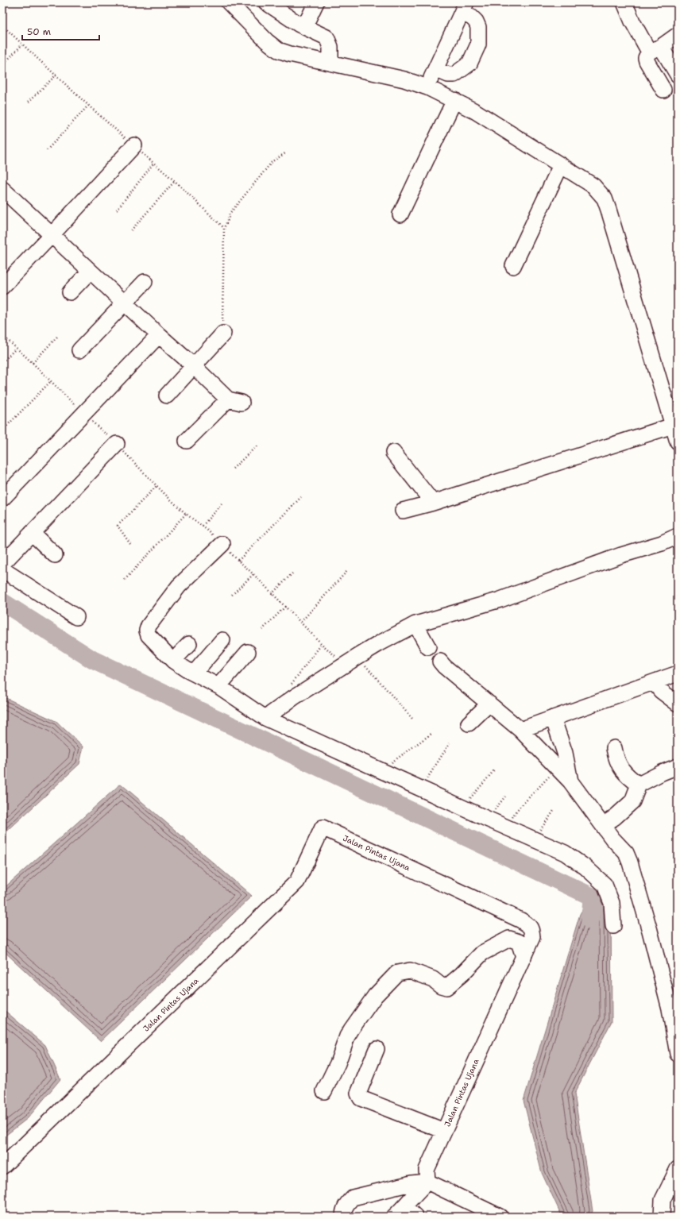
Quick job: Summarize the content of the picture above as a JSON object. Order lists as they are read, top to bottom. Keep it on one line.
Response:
{"streets":{"street":["Jalan Pintas Ujana"]},"scale_bar":"50 m"}
